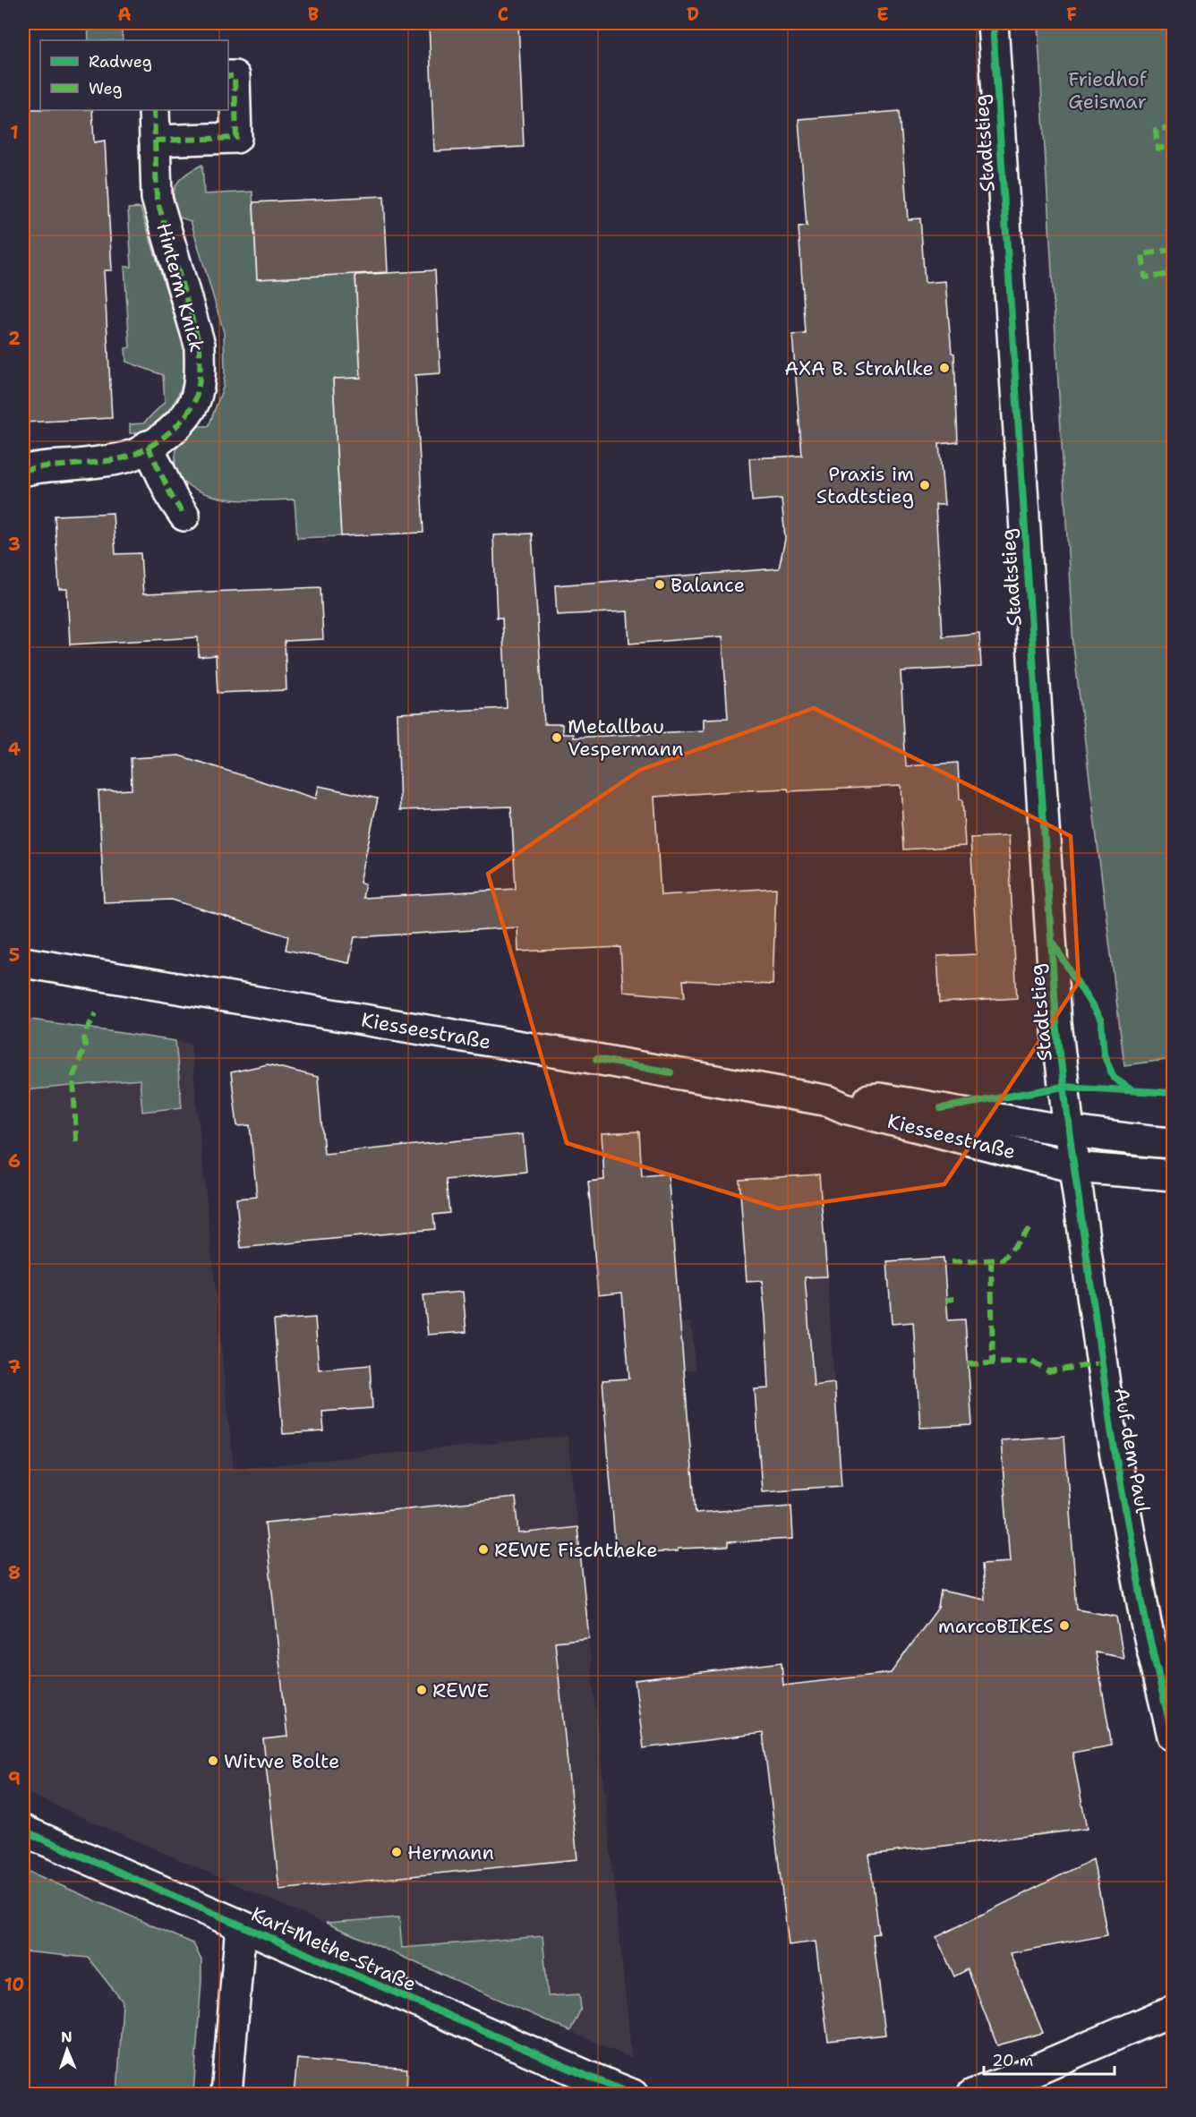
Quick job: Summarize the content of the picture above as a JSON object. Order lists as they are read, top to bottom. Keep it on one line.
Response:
{"streets":{"street":["Stadtstieg","Hinterm Knick","Kiesseestraße","Auf dem Paul","Karl-Methe-Straße"]},"crossings":[["Stadtstieg","Kiesseestraße"],["Kiesseestraße","Auf dem Paul"]],"parks":["Friedhof Geismar"],"places":["AXA B. Strahlke","Praxis im Stadtstieg","Balance","Metallbau Vespermann","REWE Fischtheke","marcoBIKES","REWE","Witwe Bolte","Hermann"],"legend":["Radweg","Weg"],"scale_bar":"20 m","north":"top","grid":{"columns":["A","B","C","D","E","F"],"rows":["1","2","3","4","5","6","7","8","9","10"]}}
